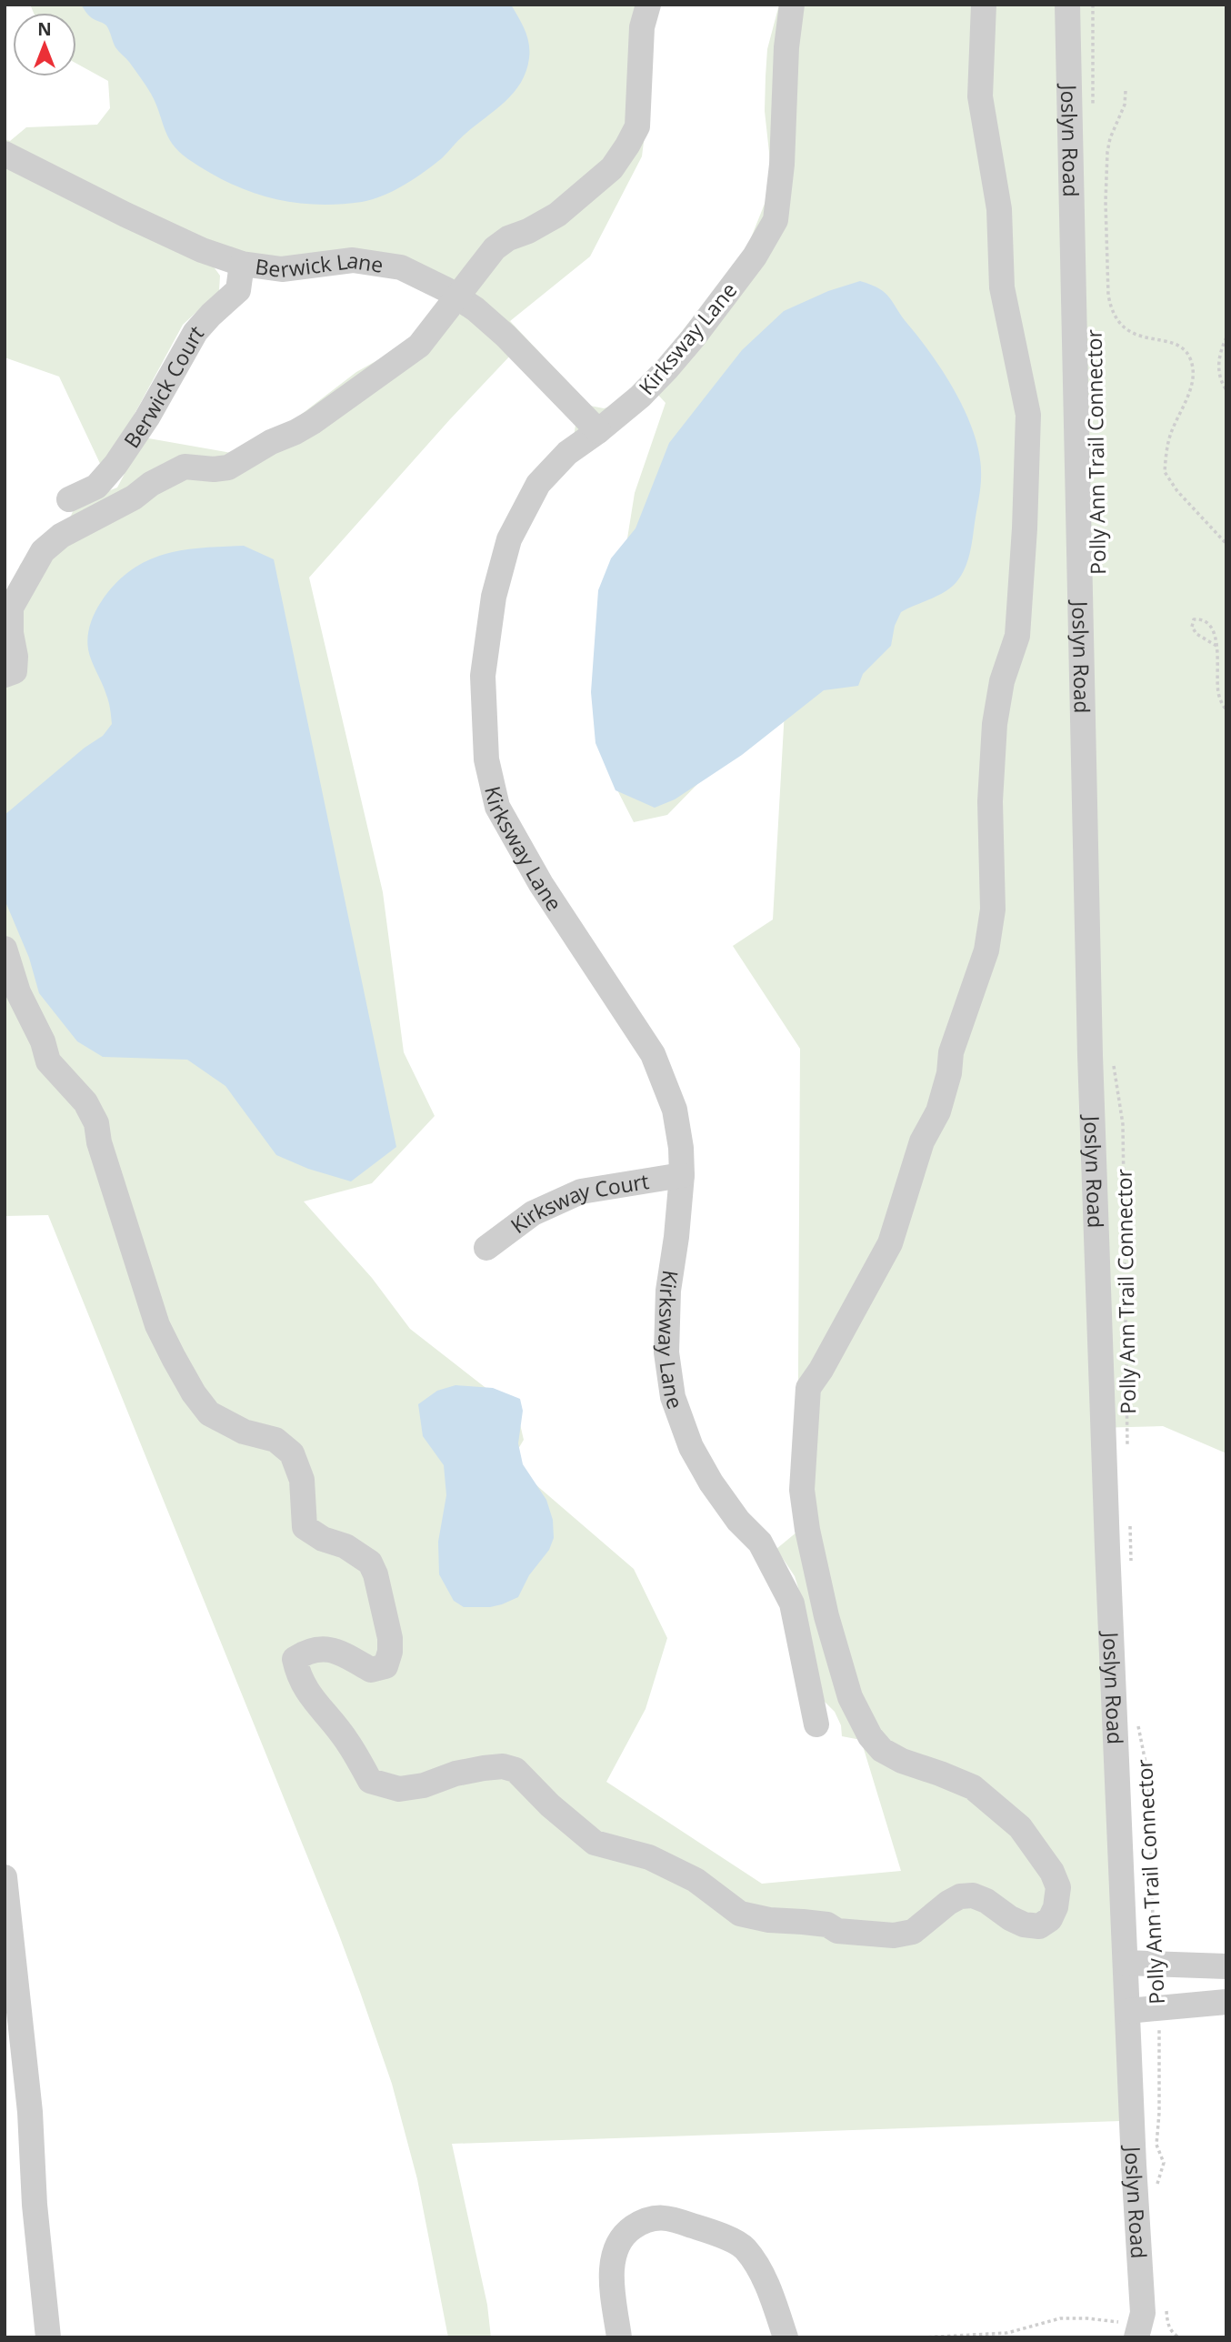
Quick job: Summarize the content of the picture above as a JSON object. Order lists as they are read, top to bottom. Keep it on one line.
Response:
{"streets":{"street":["Joslyn Road","Berwick Lane","Kirksway Lane","Berwick Court","Kirksway Court"],"path":["Polly Ann Trail Connector"]},"crossings":[["Berwick Lane","Kirksway Lane"],["Berwick Lane","Berwick Court"],["Kirksway Lane","Kirksway Court"]],"north":"top"}
